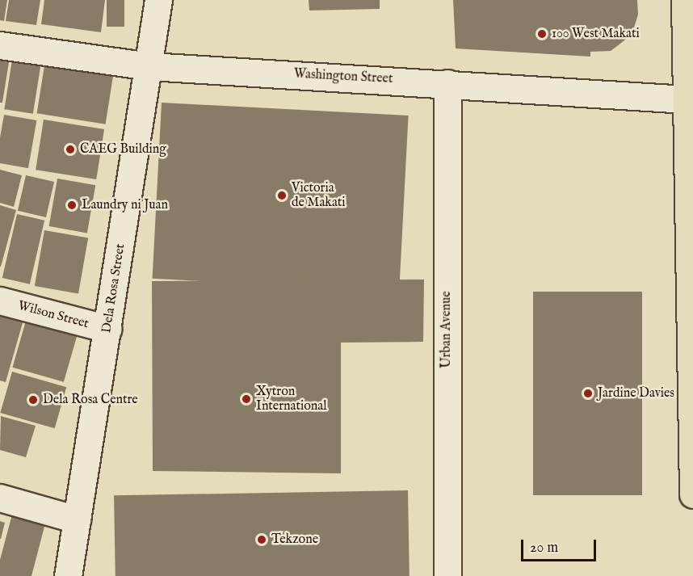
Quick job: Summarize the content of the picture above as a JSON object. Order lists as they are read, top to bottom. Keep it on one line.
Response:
{"streets":{"street":["Washington Street","Dela Rosa Street","Wilson Street","Urban Avenue"]},"crossings":[["Washington Street","Dela Rosa Street"],["Washington Street","Urban Avenue"],["Dela Rosa Street","Wilson Street"]],"places":["100 West Makati","CAEG Building","Victoria de Makati","Laundry ni Juan","Jardine Davies","Xytron International","Dela Rosa Centre","Tekzone"],"scale_bar":"20 m"}
